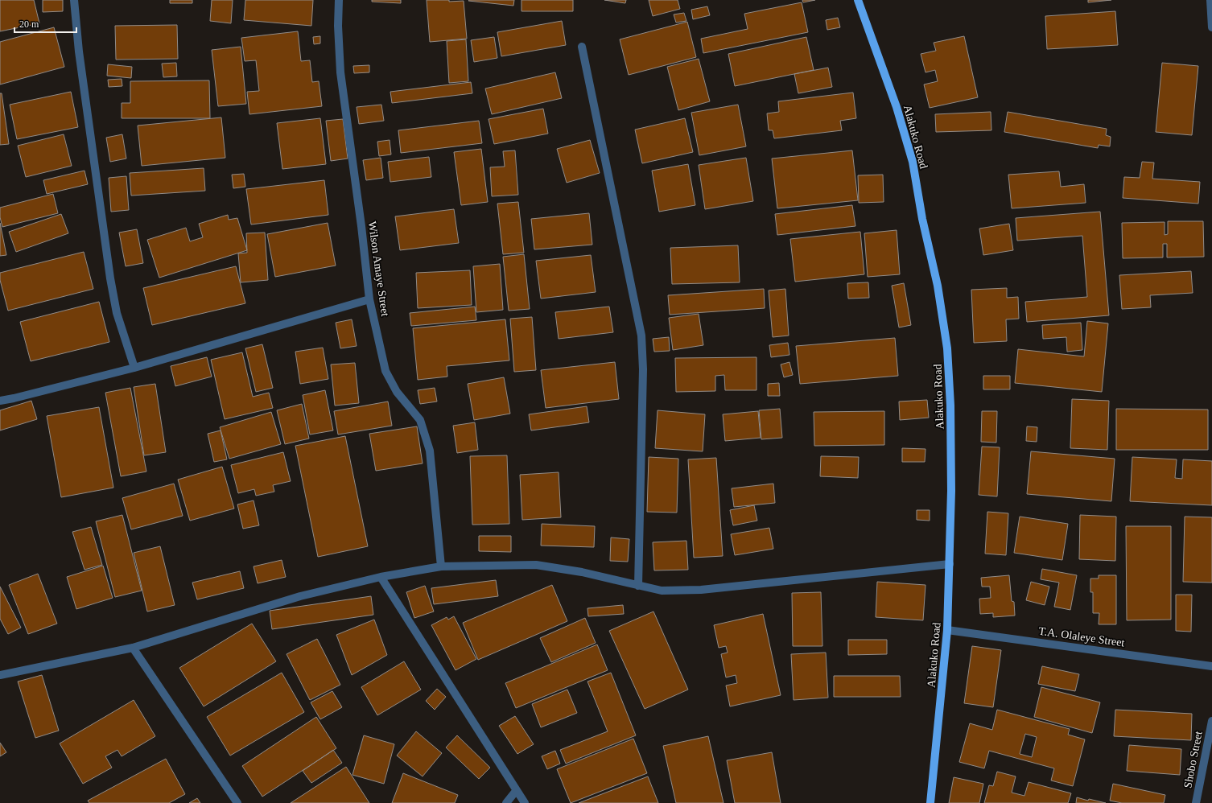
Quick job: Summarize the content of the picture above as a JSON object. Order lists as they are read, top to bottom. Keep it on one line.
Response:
{"streets":{"main road":["Alakuko Road"],"street":["Wilson Amaye Street","T.A. Olaleye Street","Shobo Street"]},"crossings":[["Alakuko Road","T.A. Olaleye Street"]],"scale_bar":"20 m"}
